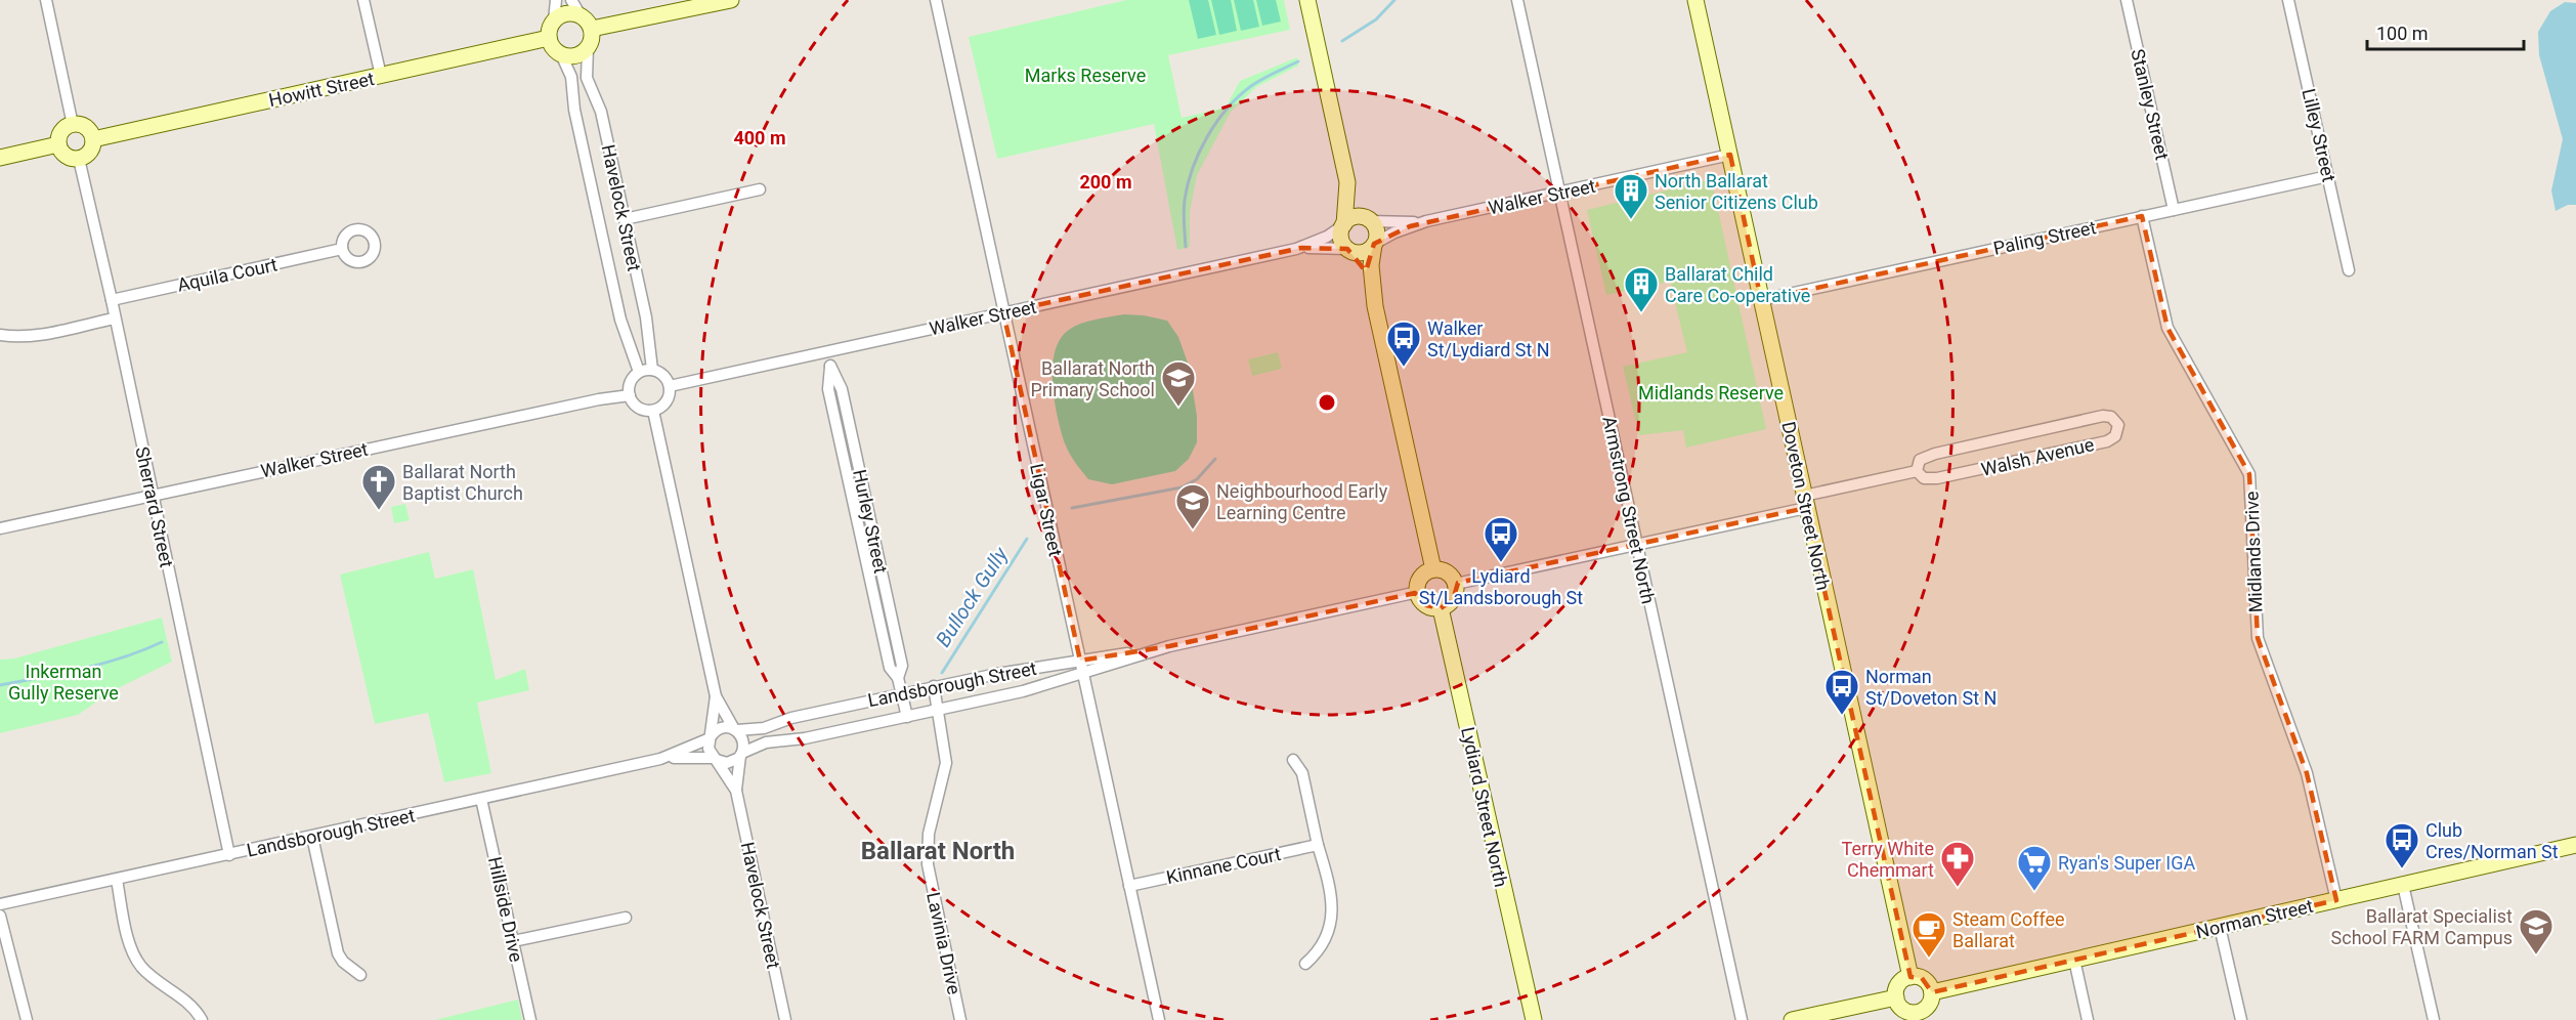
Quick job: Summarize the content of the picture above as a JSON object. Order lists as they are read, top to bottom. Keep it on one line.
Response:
{"streets":{"street":["Howitt Street","Stanley Street","Lilley Street","Walker Street","Havelock Street","Paling Street","Aquila Court","Walsh Avenue","Doveton Street North","Sherrard Street","Ligar Street","Armstrong Street North","Hurley Street","Midlands Drive","Landsborough Street","Lydiard Street North","Kinnane Court","Hillside Drive","Norman Street","Lavinia Drive"]},"crossings":[["Howitt Street","Havelock Street"],["Howitt Street","Sherrard Street"],["Stanley Street","Paling Street"],["Lilley Street","Paling Street"],["Walker Street","Havelock Street"],["Walker Street","Doveton Street North"],["Walker Street","Sherrard Street"],["Walker Street","Ligar Street"],["Walker Street","Armstrong Street North"],["Walker Street","Hurley Street"],["Havelock Street","Landsborough Street"],["Paling Street","Doveton Street North"],["Paling Street","Midlands Drive"],["Aquila Court","Sherrard Street"],["Walsh Avenue","Doveton Street North"],["Doveton Street North","Norman Street"],["Sherrard Street","Landsborough Street"],["Ligar Street","Landsborough Street"],["Ligar Street","Kinnane Court"],["Hurley Street","Landsborough Street"],["Midlands Drive","Norman Street"],["Landsborough Street","Lydiard Street North"],["Landsborough Street","Hillside Drive"],["Landsborough Street","Lavinia Drive"]],"districts":["Ballarat North"],"water":["Bullock Gully"],"parks":["Marks Reserve","Midlands Reserve","Inkerman Gully Reserve"],"places":{"building":["North Ballarat Senior Citizens Club","Ballarat Child Care Co-operative"],"bus stop":["Walker St/Lydiard St N","Lydiard St/Landsborough St","Norman St/Doveton St N","Club Cres/Norman St"],"school or university":["Ballarat North Primary School","Neighbourhood Early Learning Centre","Ballarat Specialist School FARM Campus"],"church":["Ballarat North Baptist Church"],"pharmacy":["Terry White Chemmart"],"supermarket":["Ryan's Super IGA"],"cafe":["Steam Coffee Ballarat"]},"scale_bar":"100 m","rings":["400 m","200 m"]}
